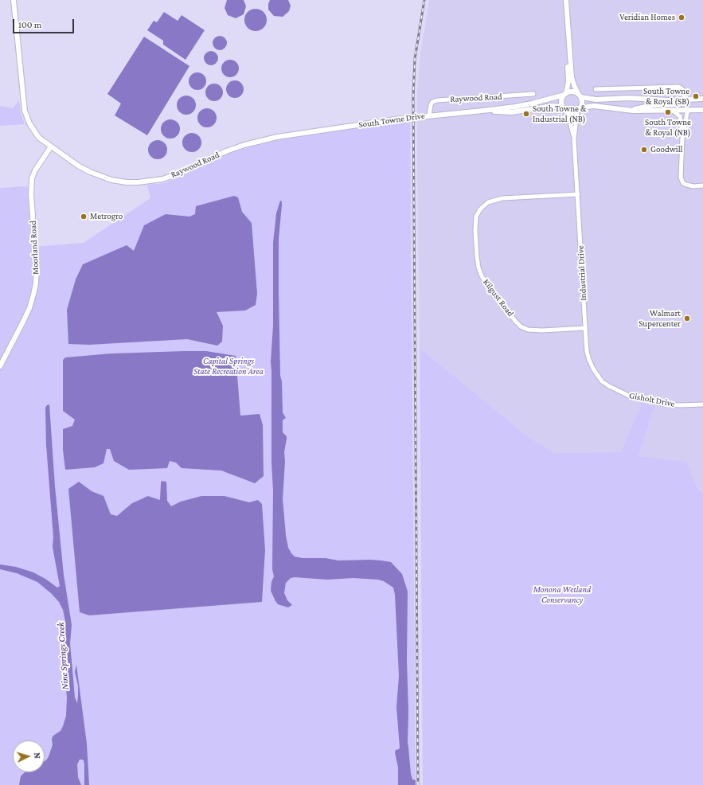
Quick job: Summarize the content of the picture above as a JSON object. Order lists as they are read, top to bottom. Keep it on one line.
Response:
{"streets":{"street":["Raywood Road","South Towne Drive","Moorland Road","Industrial Drive","Kilgust Road","Gisholt Drive"]},"crossings":[["Raywood Road","South Towne Drive"],["Raywood Road","Moorland Road"],["South Towne Drive","Industrial Drive"],["Industrial Drive","Kilgust Road"],["Industrial Drive","Gisholt Drive"]],"water":["Nine Springs Creek"],"parks":["Capital Springs State Recreation Area","Monona Wetland Conservancy"],"places":["Veridian Homes","South Towne & Royal (SB)","South Towne & Royal (NB)","South Towne & Industrial (NB)","Goodwill","Metrogro","Walmart Supercenter"],"scale_bar":"100 m","north":"right"}
